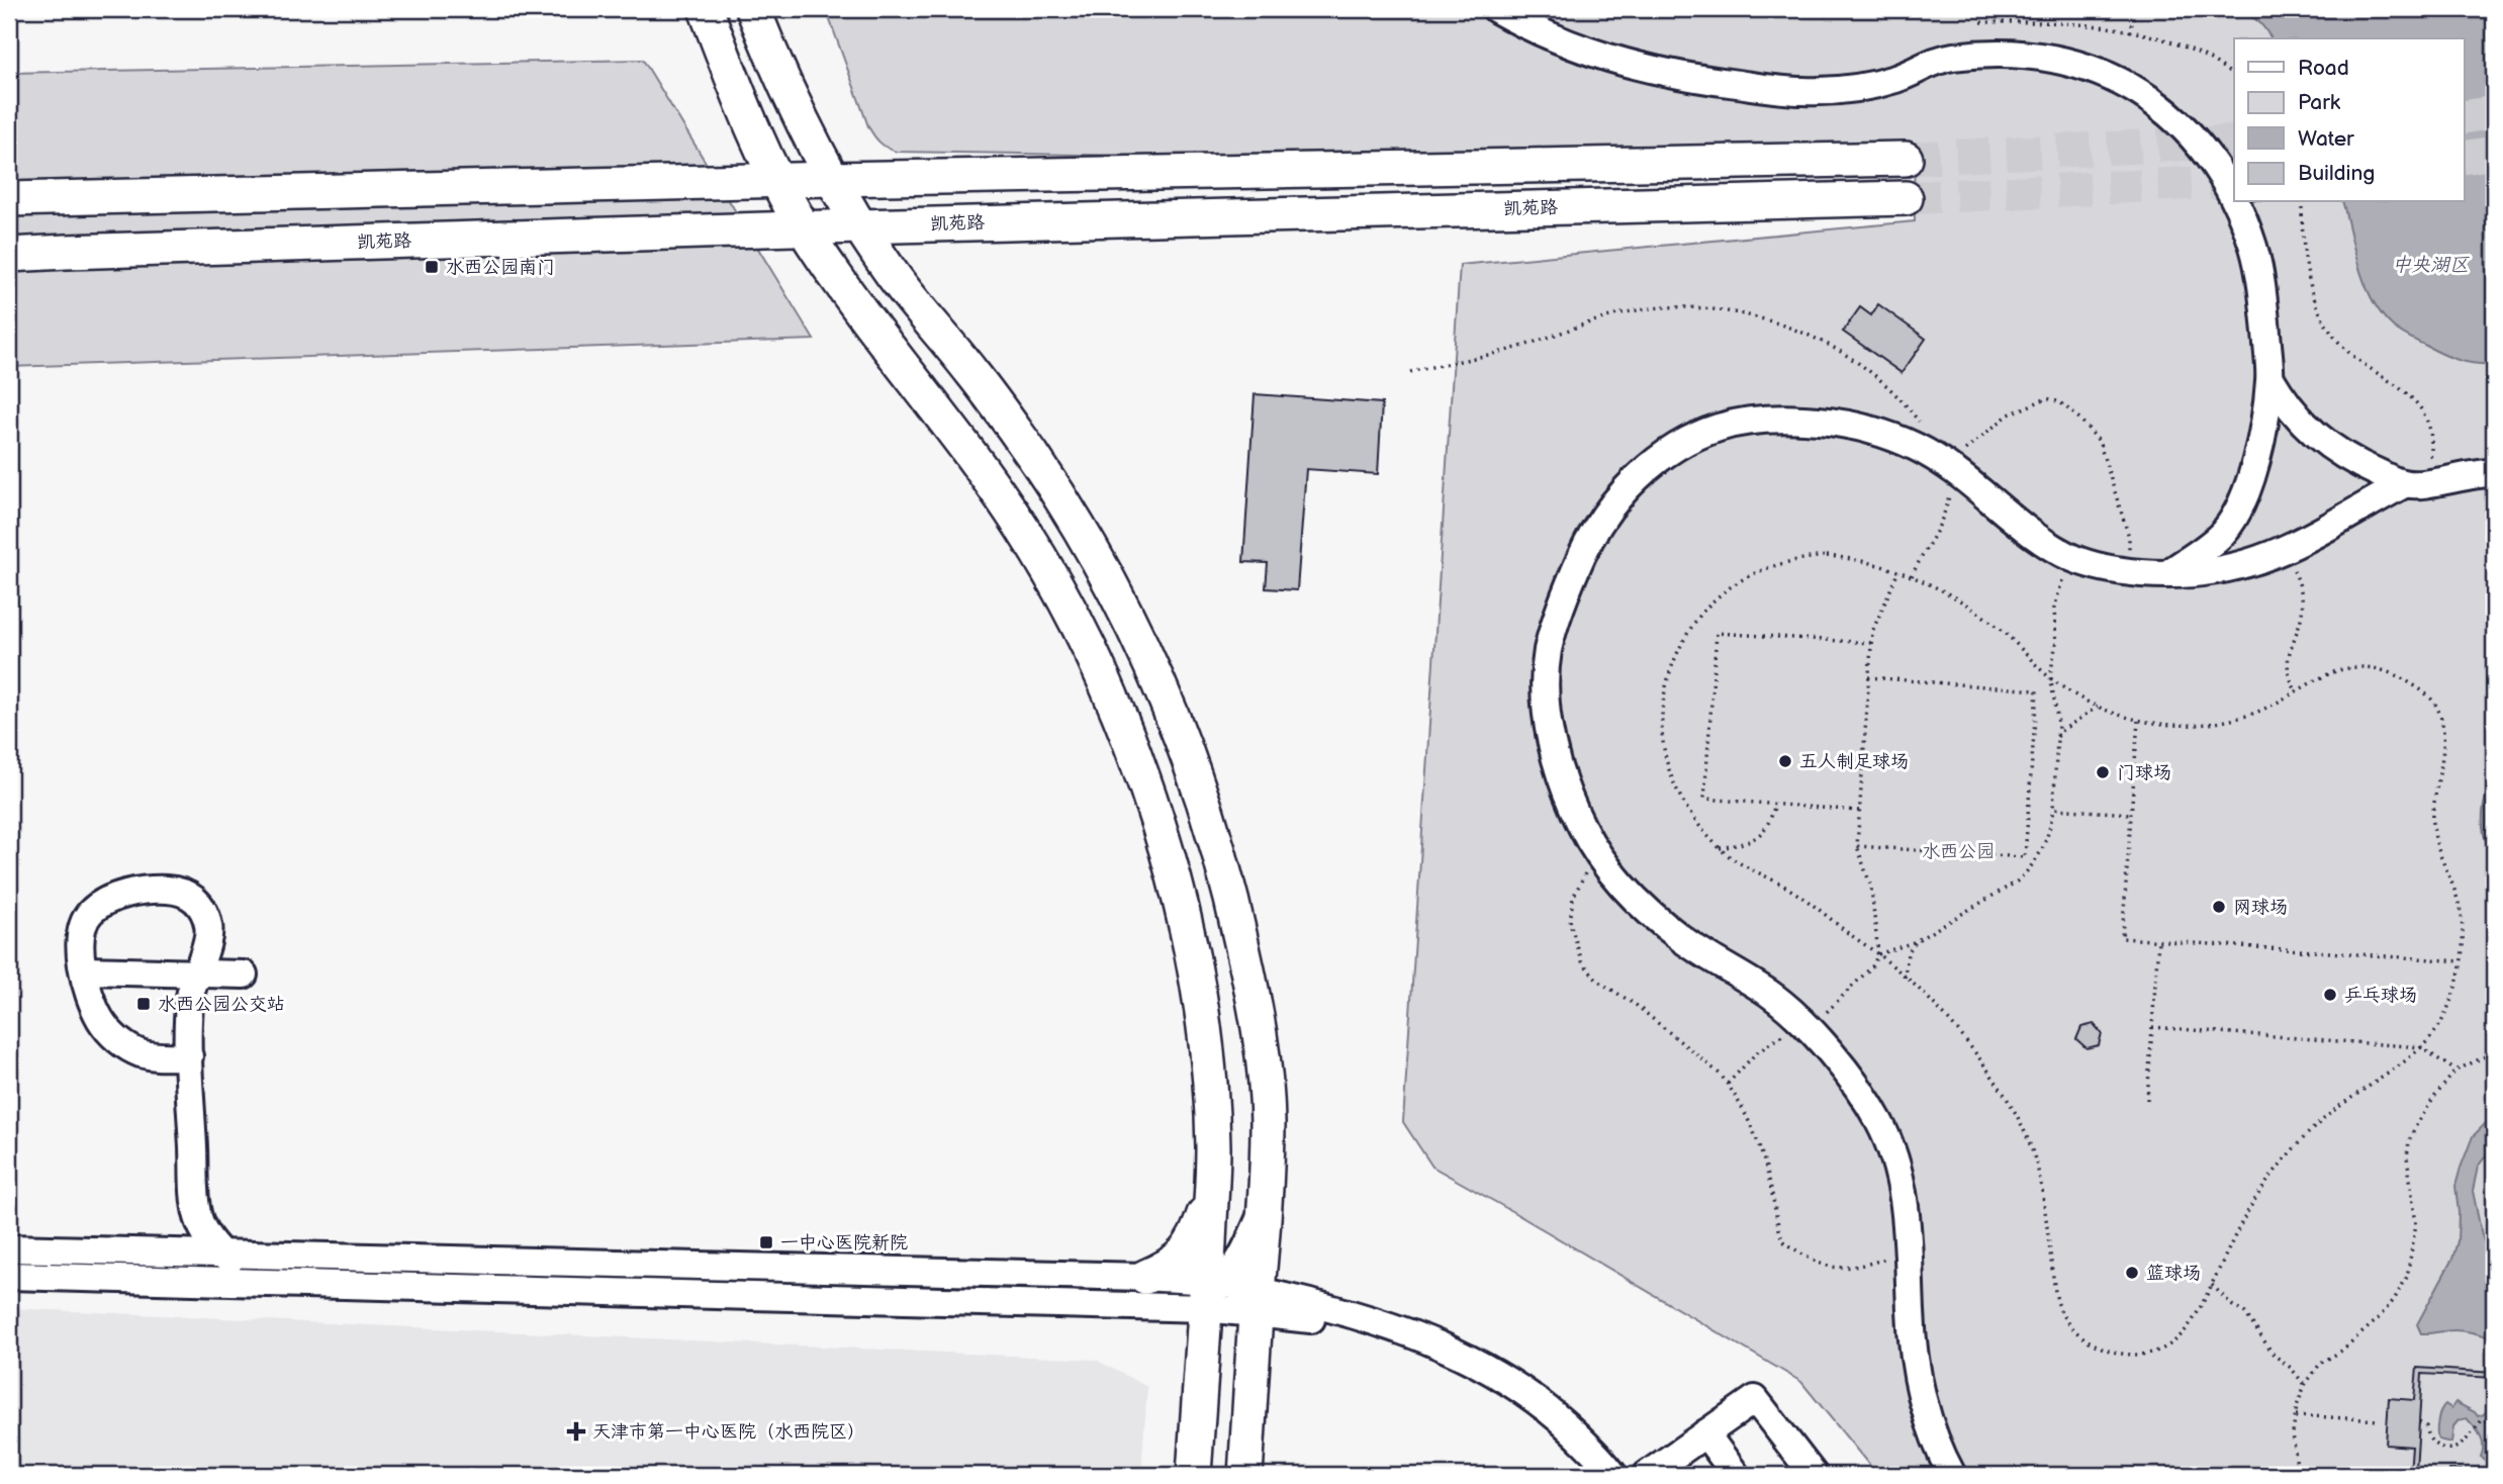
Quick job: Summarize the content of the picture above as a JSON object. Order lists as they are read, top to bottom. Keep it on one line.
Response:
{"streets":{"main road":["凯苑路"]},"water":["中央湖区"],"parks":["水西公园"],"places":{"transit":["水西公园南门","水西公园公交站","一中心医院新院"],"other":["五人制足球场","‌门球场‌","网球场","乒乓球场","篮球场"],"health":["天津市第一中心医院（水西院区）"]},"legend":["Road","Park","Water","Building"]}
